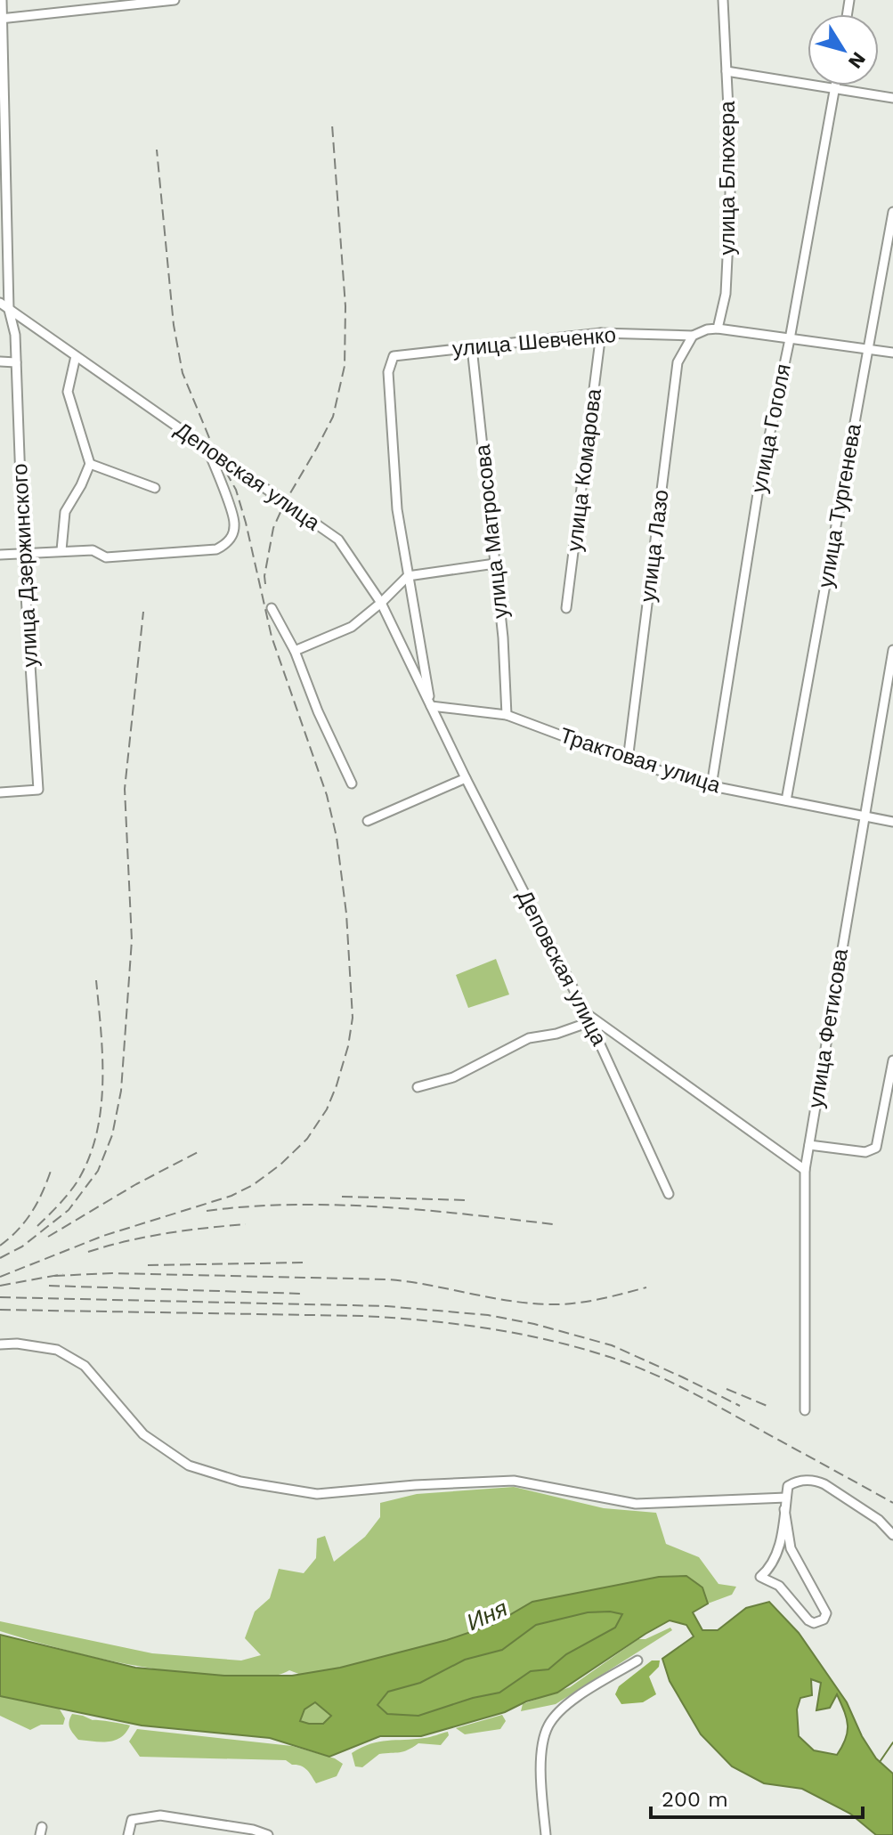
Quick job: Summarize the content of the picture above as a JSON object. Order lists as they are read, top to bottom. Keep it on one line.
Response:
{"streets":{"street":["улица Блюхера","улица Шевченко","улица Гоголя","улица Комарова","Деповская улица","улица Тургенева","улица Матросова","улица Лазо","улица Дзержинского","Трактовая улица","улица Фетисова"]},"crossings":[["улица Шевченко","улица Комарова"],["улица Шевченко","Деповская улица"],["улица Шевченко","улица Матросова"],["улица Шевченко","улица Лазо"],["улица Гоголя","Трактовая улица"],["Деповская улица","улица Дзержинского"],["Деповская улица","Трактовая улица"],["улица Тургенева","Трактовая улица"],["улица Матросова","Трактовая улица"],["улица Лазо","Трактовая улица"],["Трактовая улица","улица Фетисова"]],"water":["Иня"],"scale_bar":"200 m","north":"bottom right"}
